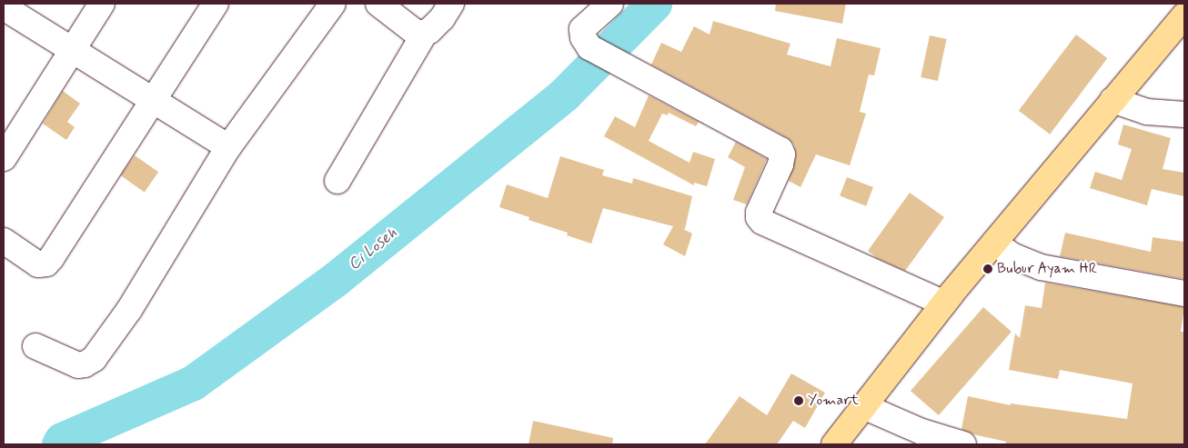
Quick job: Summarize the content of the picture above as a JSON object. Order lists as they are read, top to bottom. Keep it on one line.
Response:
{"water":["Ci Loseh"],"places":["Bubur Ayam HR","Yomart"]}
